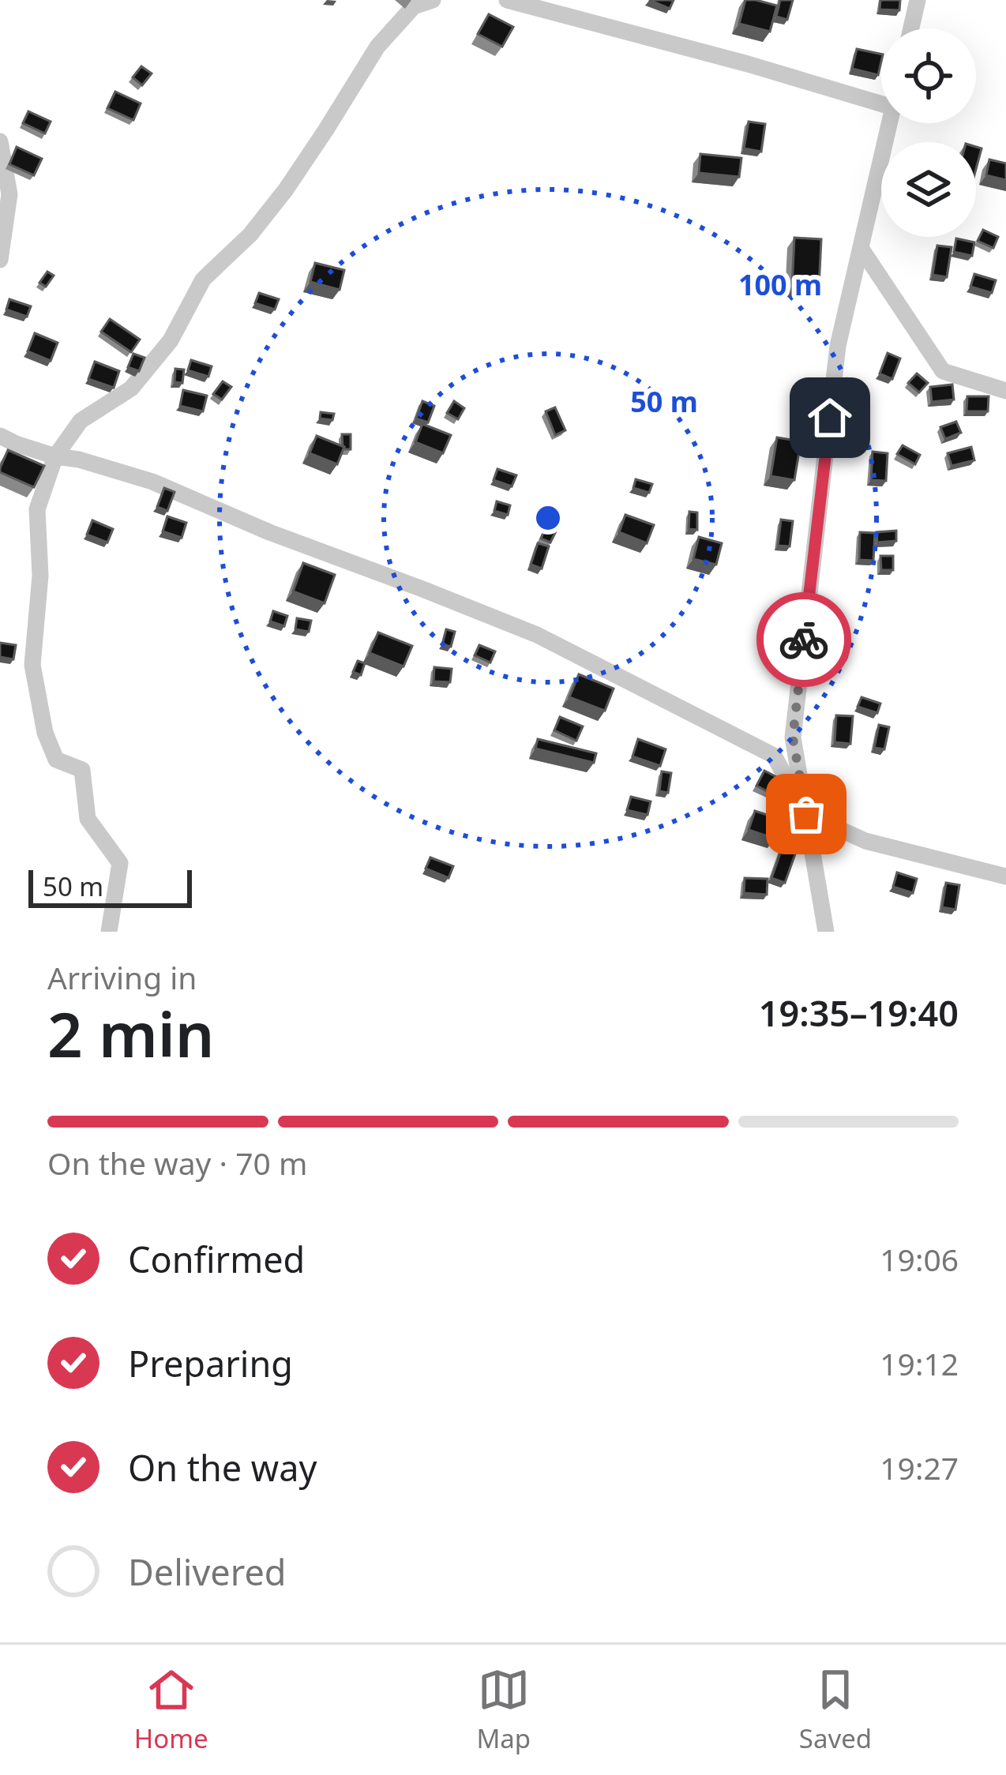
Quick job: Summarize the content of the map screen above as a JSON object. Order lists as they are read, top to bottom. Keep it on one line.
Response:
{"scale_bar":"50 m","page":{"scale":"50 m","heading":["2 min","Arriving in","19:35–19:40"],"bar":"On the way · 70 m","list":[["Confirmed","19:06"],["Preparing","19:12"],["On the way","19:27"],"Delivered"],"tabs":["Home","Map","Saved"]},"rings":["100 m","50 m"]}
